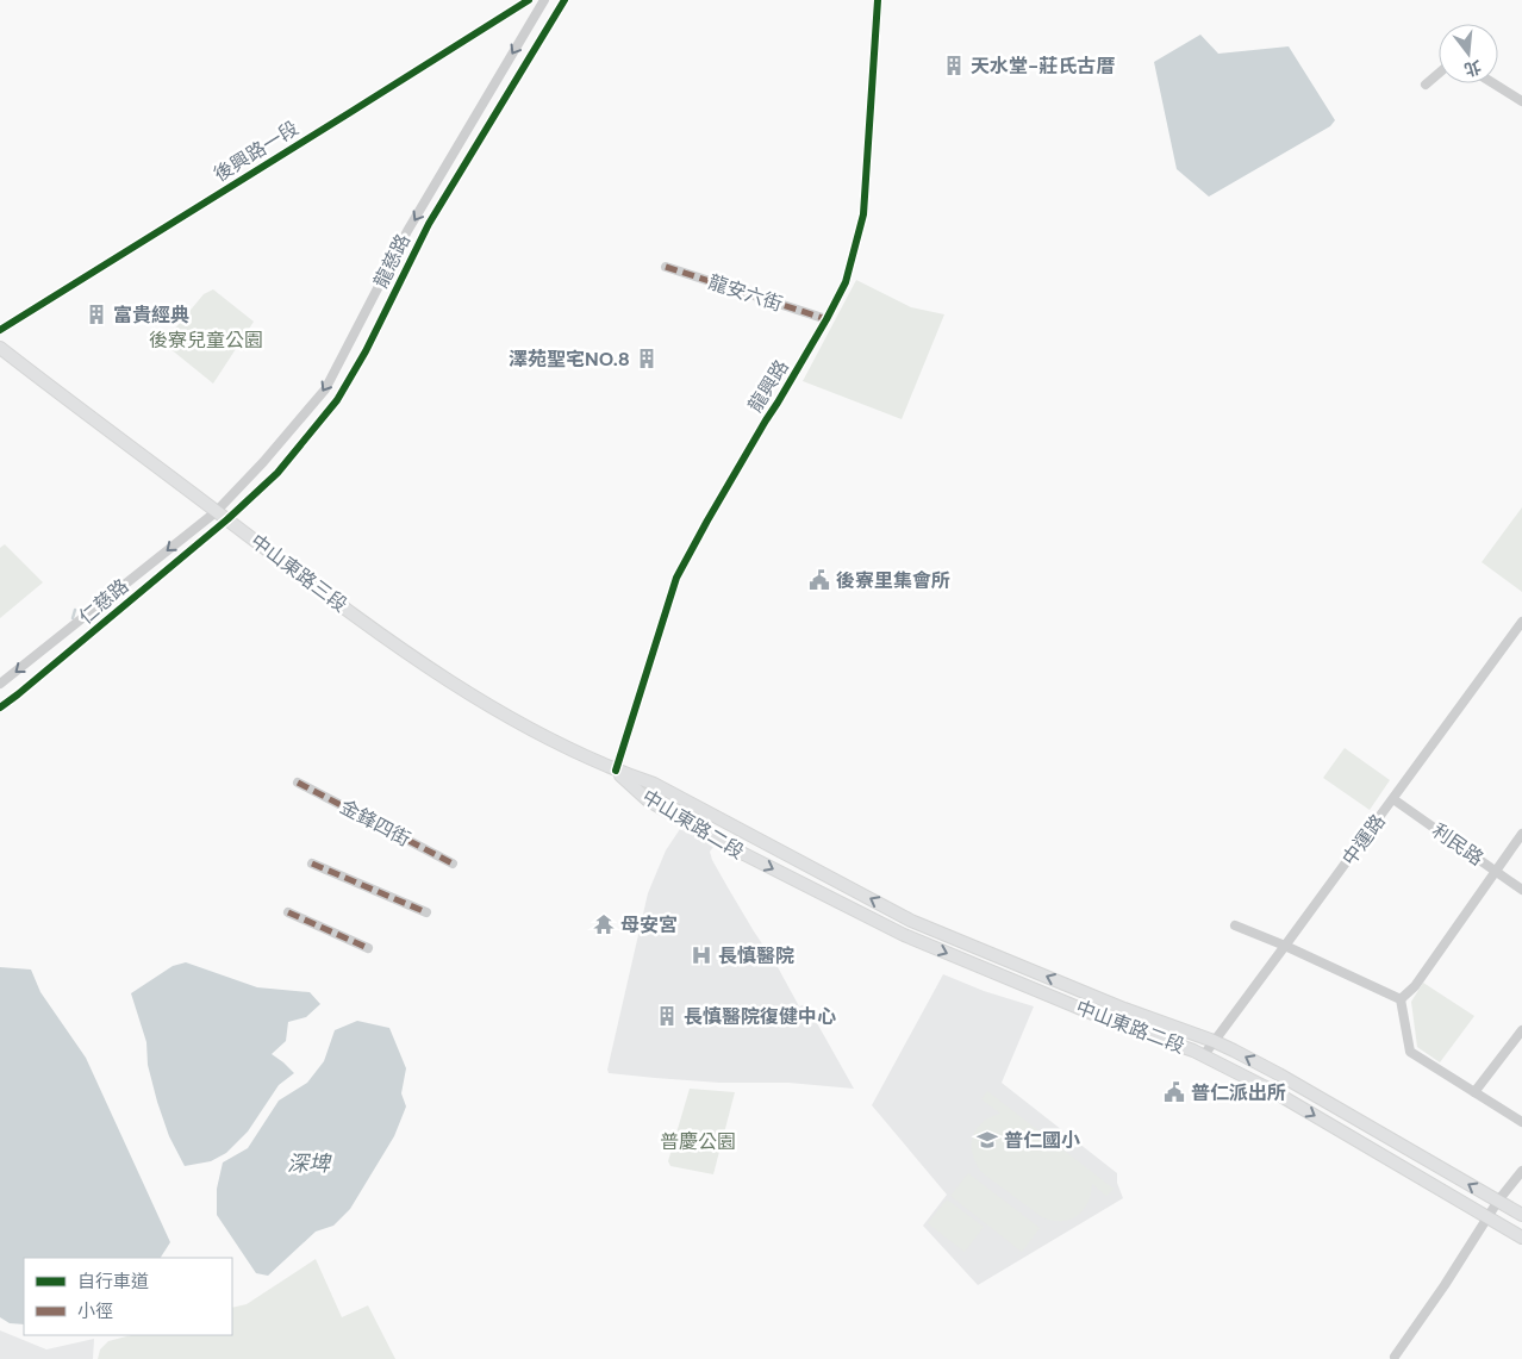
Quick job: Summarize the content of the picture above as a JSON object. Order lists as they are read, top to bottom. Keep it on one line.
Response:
{"streets":{"main road":["中山東路三段","中山東路二段"],"street":["後興路一段","龍慈路","龍安六街","龍興路","仁慈路","金鋒四街","中運路","利民路"]},"crossings":[["龍慈路","中山東路三段"],["龍慈路","仁慈路"],["龍安六街","龍興路"],["龍興路","中山東路三段"],["龍興路","中山東路二段"],["中山東路三段","仁慈路"],["中山東路三段","中山東路二段"],["中山東路二段","中運路"],["中運路","利民路"]],"water":["深埤"],"parks":["後寮兒童公園","普慶公園"],"places":{"building":["天水堂-莊氏古厝","富貴經典","澤苑聖宅NO.8","長慎醫院復健中心"],"public building":["後寮里集會所","普仁派出所"],"temple":["母安宮"],"hospital":["長慎醫院"],"school or university":["普仁國小"]},"legend":["自行車道","小徑"],"north":"bottom"}
